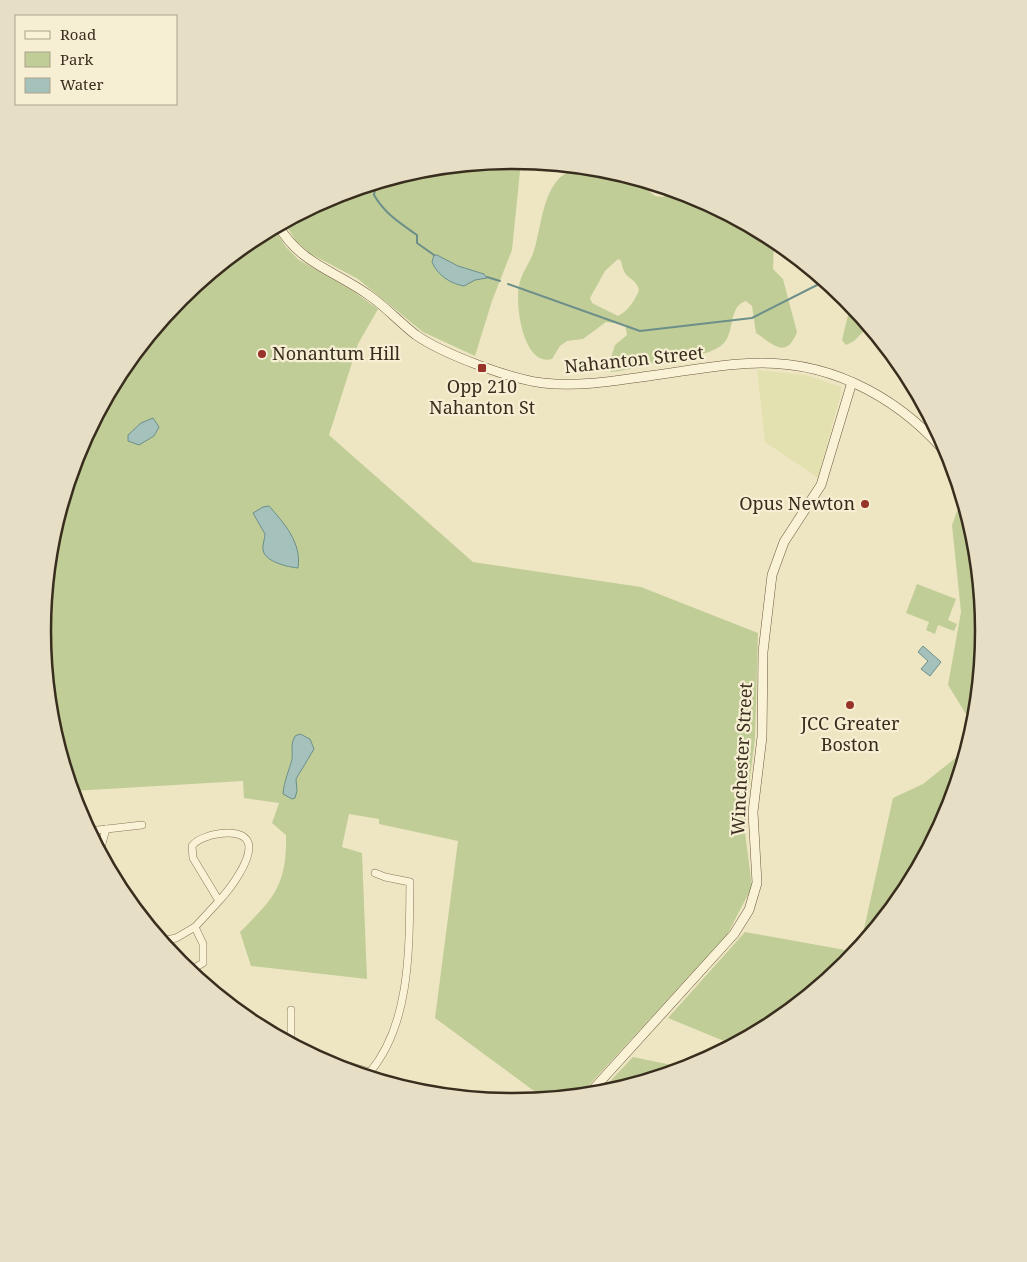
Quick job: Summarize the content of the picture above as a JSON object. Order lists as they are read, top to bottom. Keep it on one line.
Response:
{"streets":{"street":["Nahanton Street","Winchester Street"]},"crossings":[["Nahanton Street","Winchester Street"]],"places":{"other":["Nonantum Hill","Opus Newton","JCC Greater Boston"],"transit":["Opp 210 Nahanton St"]},"legend":["Road","Park","Water"]}
